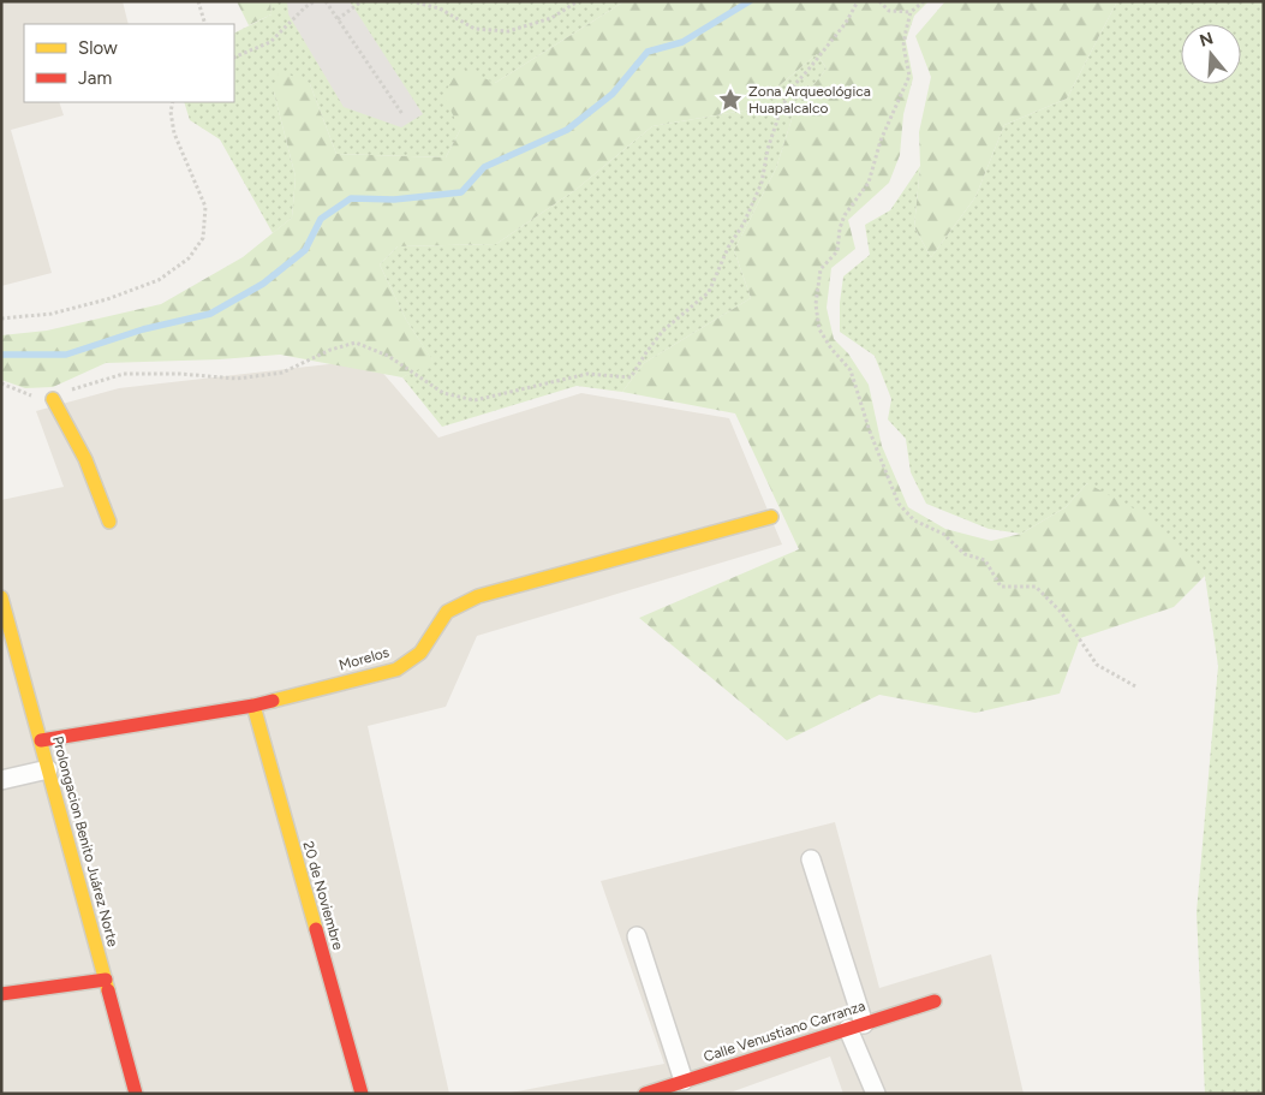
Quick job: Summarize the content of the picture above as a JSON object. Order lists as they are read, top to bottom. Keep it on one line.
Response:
{"streets":{"street":["Morelos","Prolongacion Benito Juárez Norte","20 de Noviembre","Calle Venustiano Carranza"]},"crossings":[["Morelos","Prolongacion Benito Juárez Norte"],["Morelos","20 de Noviembre"]],"places":{"place":["Zona Arqueológica Huapalcalco"]},"legend":["Slow","Jam"],"north":"top"}
